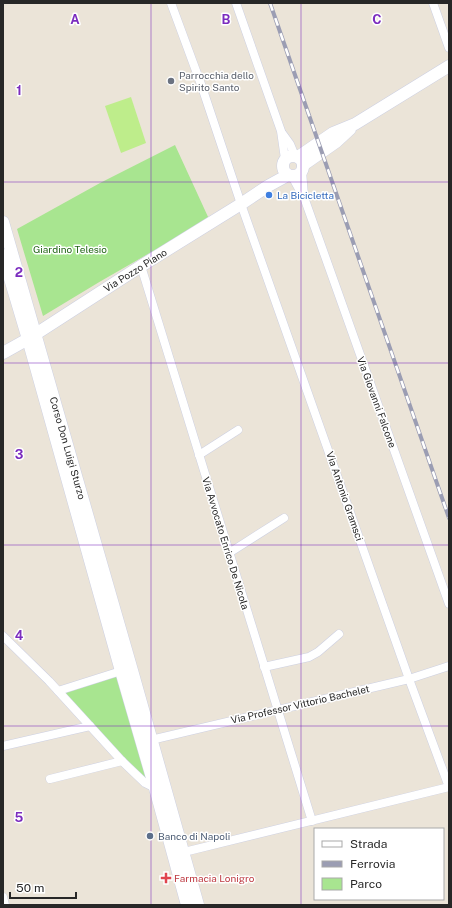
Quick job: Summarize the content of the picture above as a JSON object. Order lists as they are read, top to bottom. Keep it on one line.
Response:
{"streets":{"street":["Via Pozzo Piano","Via Giovanni Falcone","Corso Don Luigi Sturzo","Via Antonio Gramsci","Via Avvocato Enrico De Nicola","Via Professor Vittorio Bachelet"]},"crossings":[["Via Pozzo Piano","Via Giovanni Falcone"],["Via Pozzo Piano","Corso Don Luigi Sturzo"],["Via Pozzo Piano","Via Antonio Gramsci"],["Via Pozzo Piano","Via Avvocato Enrico De Nicola"],["Corso Don Luigi Sturzo","Via Professor Vittorio Bachelet"],["Via Antonio Gramsci","Via Professor Vittorio Bachelet"],["Via Avvocato Enrico De Nicola","Via Professor Vittorio Bachelet"]],"parks":["Giardino Telesio"],"places":{"other":["Parrocchia dello Spirito Santo","La Bicicletta","Banco di Napoli"],"health":["Farmacia Lonigro"]},"legend":["Strada","Ferrovia","Parco"],"scale_bar":"50 m","grid":{"columns":["A","B","C"],"rows":["1","2","3","4","5"]}}
